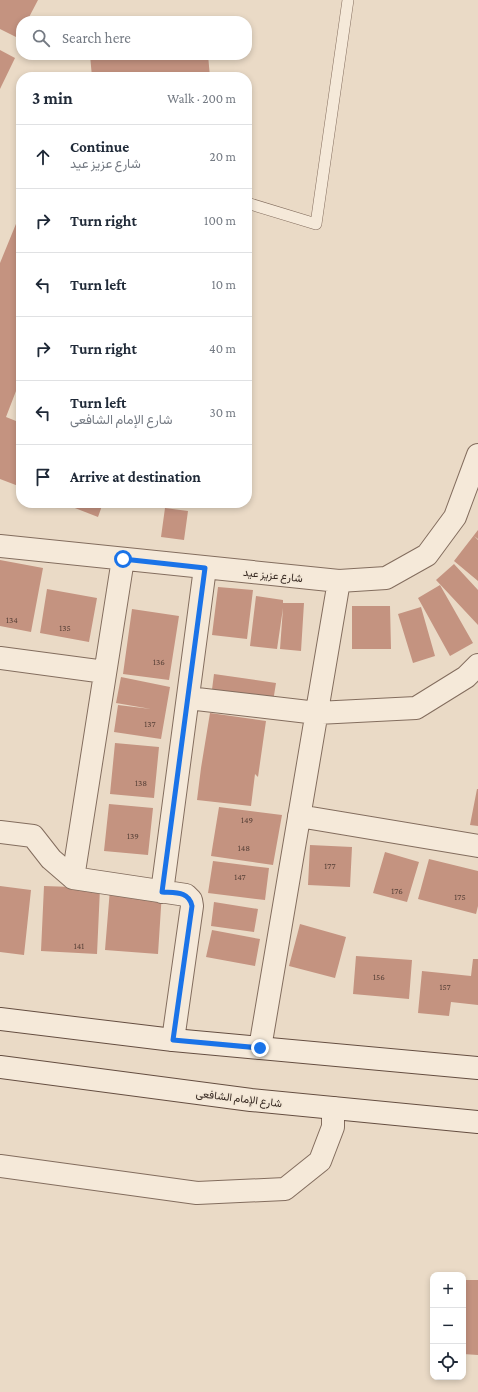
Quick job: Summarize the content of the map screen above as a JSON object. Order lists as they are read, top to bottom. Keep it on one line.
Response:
{"streets":{"street":["شارع عزيز عيد","شارع الإمام الشافعى"]},"house_numbers":["134","135","136","137","138","149","139","148","177","147","176","175","141","156","157"],"page":{"search":"Search here","heading":["3 min","Walk · 200 m"],"list":[["Continue","شارع عزيز عيد","20 m"],["Turn right","100 m"],["Turn left","10 m"],["Turn right","40 m"],["Turn left","شارع الإمام الشافعى","30 m"],"Arrive at destination"],"map_buttons":["+","−"]}}
